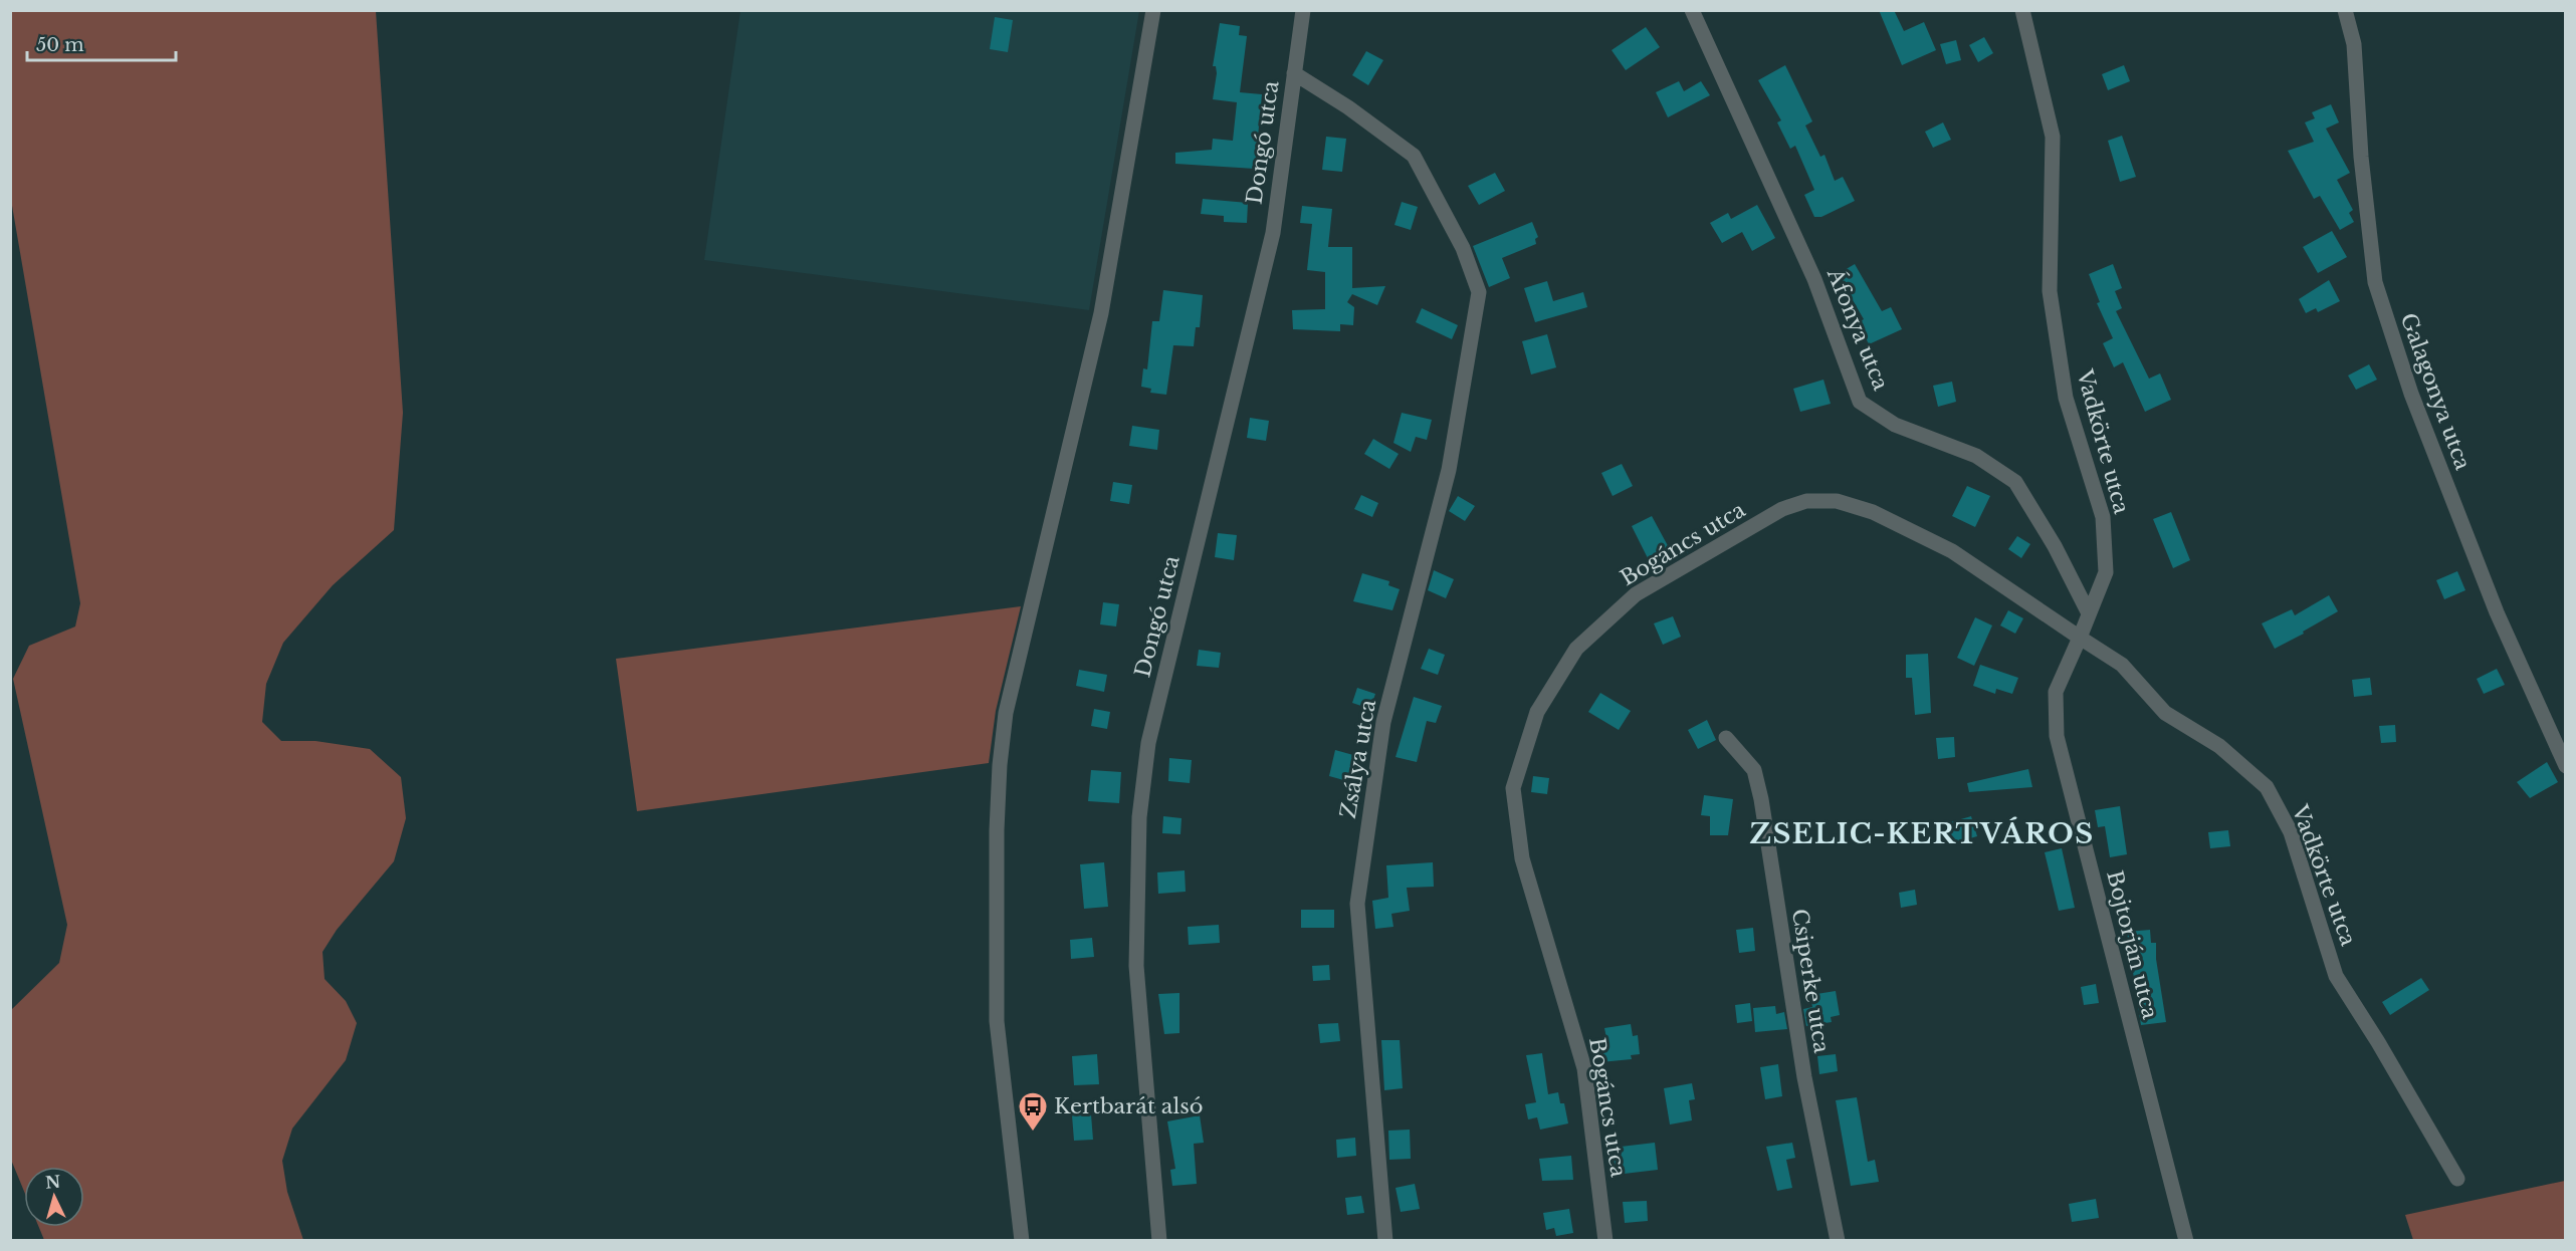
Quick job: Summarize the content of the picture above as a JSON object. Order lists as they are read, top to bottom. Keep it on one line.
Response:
{"streets":{"street":["Dongó utca","Áfonya utca","Galagonya utca","Vadkörte utca","Bogáncs utca","Zsálya utca","Bojtorján utca","Csiperke utca"]},"crossings":[["Dongó utca","Zsálya utca"],["Áfonya utca","Vadkörte utca"],["Vadkörte utca","Bogáncs utca"],["Vadkörte utca","Bojtorján utca"],["Bogáncs utca","Bojtorján utca"]],"districts":["ZSELIC-KERTVÁROS"],"places":{"bus stop":["Kertbarát alsó"]},"scale_bar":"50 m","north":"top"}
